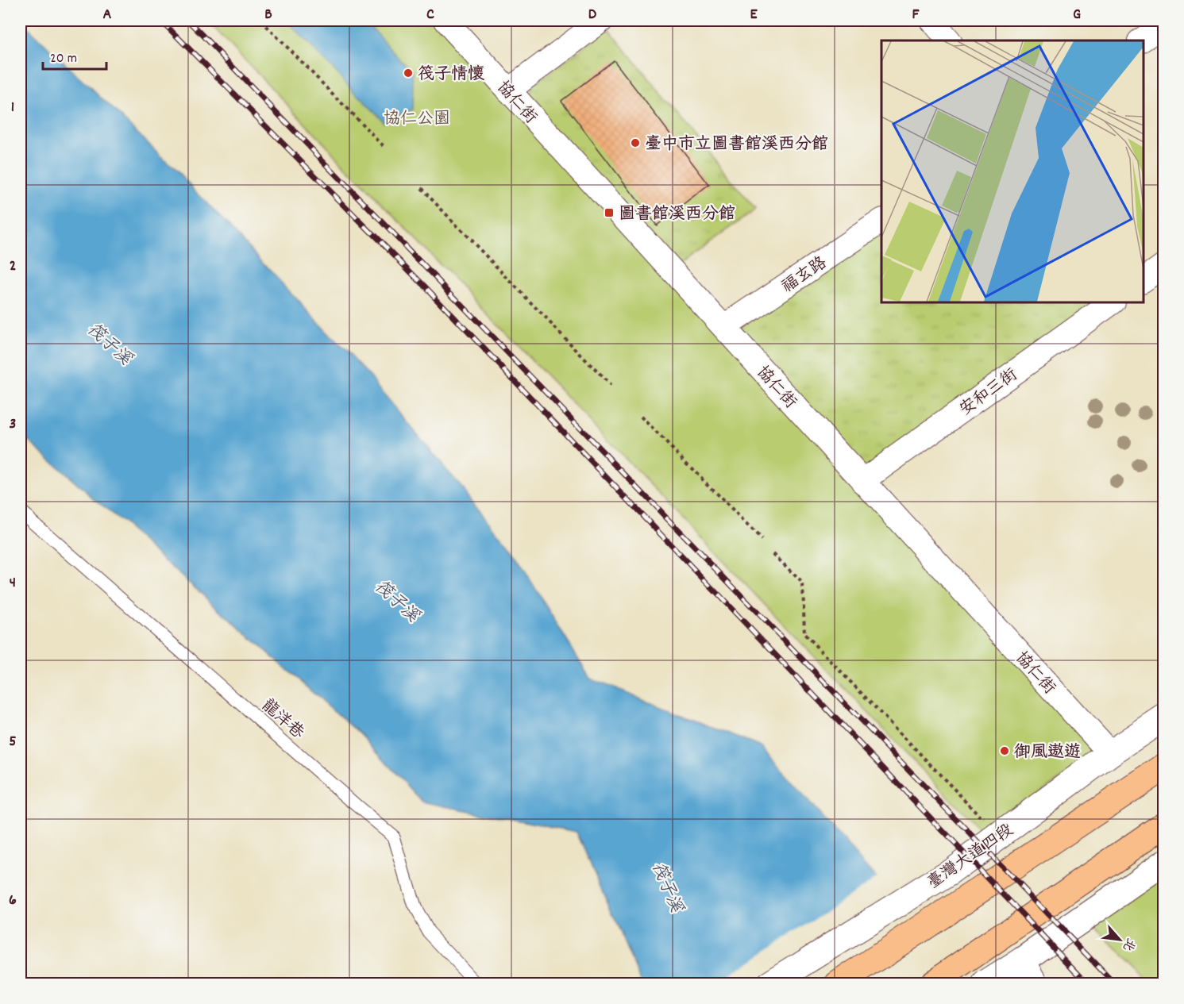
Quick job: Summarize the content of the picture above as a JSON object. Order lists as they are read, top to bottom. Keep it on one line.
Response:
{"streets":{"main road":["臺灣大道四段"],"street":["協仁街","福玄路","安和三街"],"lane":["龍洋巷"]},"crossings":[["協仁街","福玄路"],["協仁街","安和三街"],["協仁街","臺灣大道四段"]],"water":["筏子溪"],"parks":["協仁公園"],"places":{"other":["筏子情懷","臺中市立圖書館溪西分館","御風遨遊"],"transit":["圖書館溪西分館"]},"scale_bar":"20 m","north":"bottom right","grid":{"columns":["A","B","C","D","E","F","G"],"rows":["1","2","3","4","5","6"]}}
